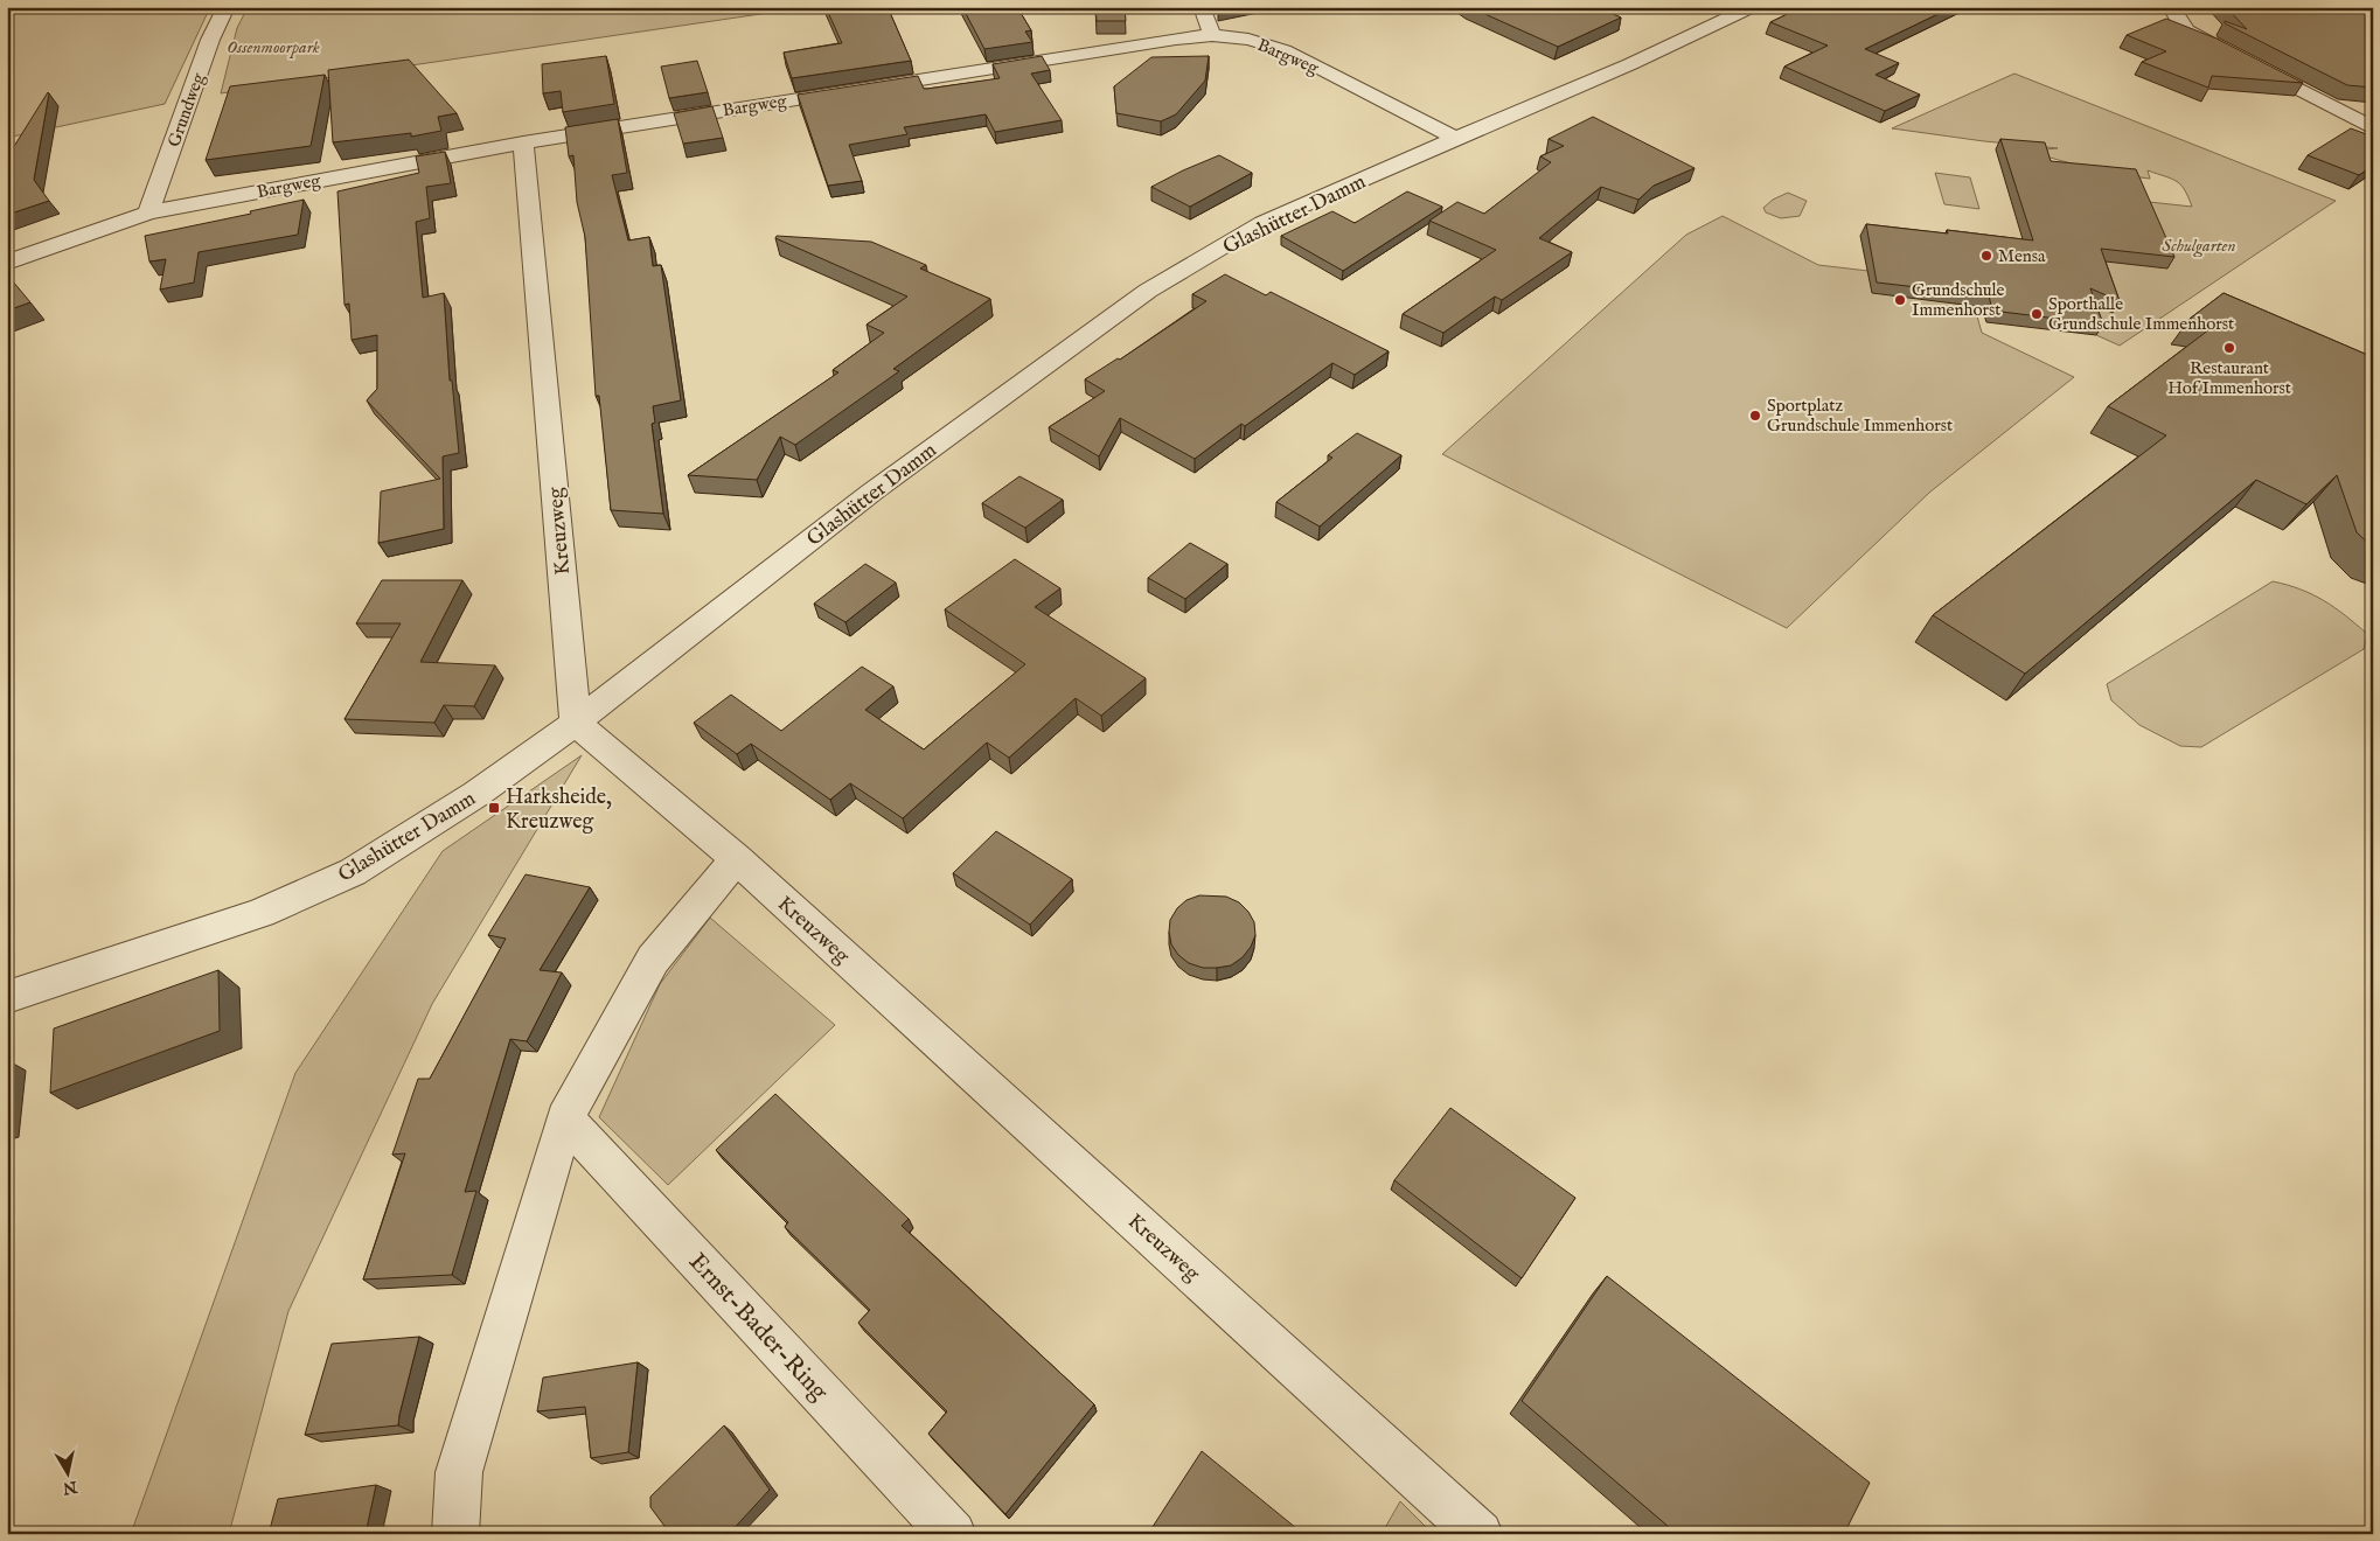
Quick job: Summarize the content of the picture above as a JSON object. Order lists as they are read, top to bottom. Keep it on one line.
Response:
{"streets":{"street":["Bargweg","Grundweg","Glashütter Damm","Kreuzweg","Ernst-Bader-Ring"]},"crossings":[["Bargweg","Grundweg"],["Bargweg","Glashütter Damm"],["Bargweg","Kreuzweg"],["Glashütter Damm","Kreuzweg"]],"parks":["Ossenmoorpark","Schulgarten"],"places":{"other":["Mensa","Grundschule Immenhorst","Sporthalle Grundschule Immenhorst","Restaurant Hof Immenhorst","Sportplatz Grundschule Immenhorst"],"transit":["Harksheide, Kreuzweg"]},"north":"bottom"}
